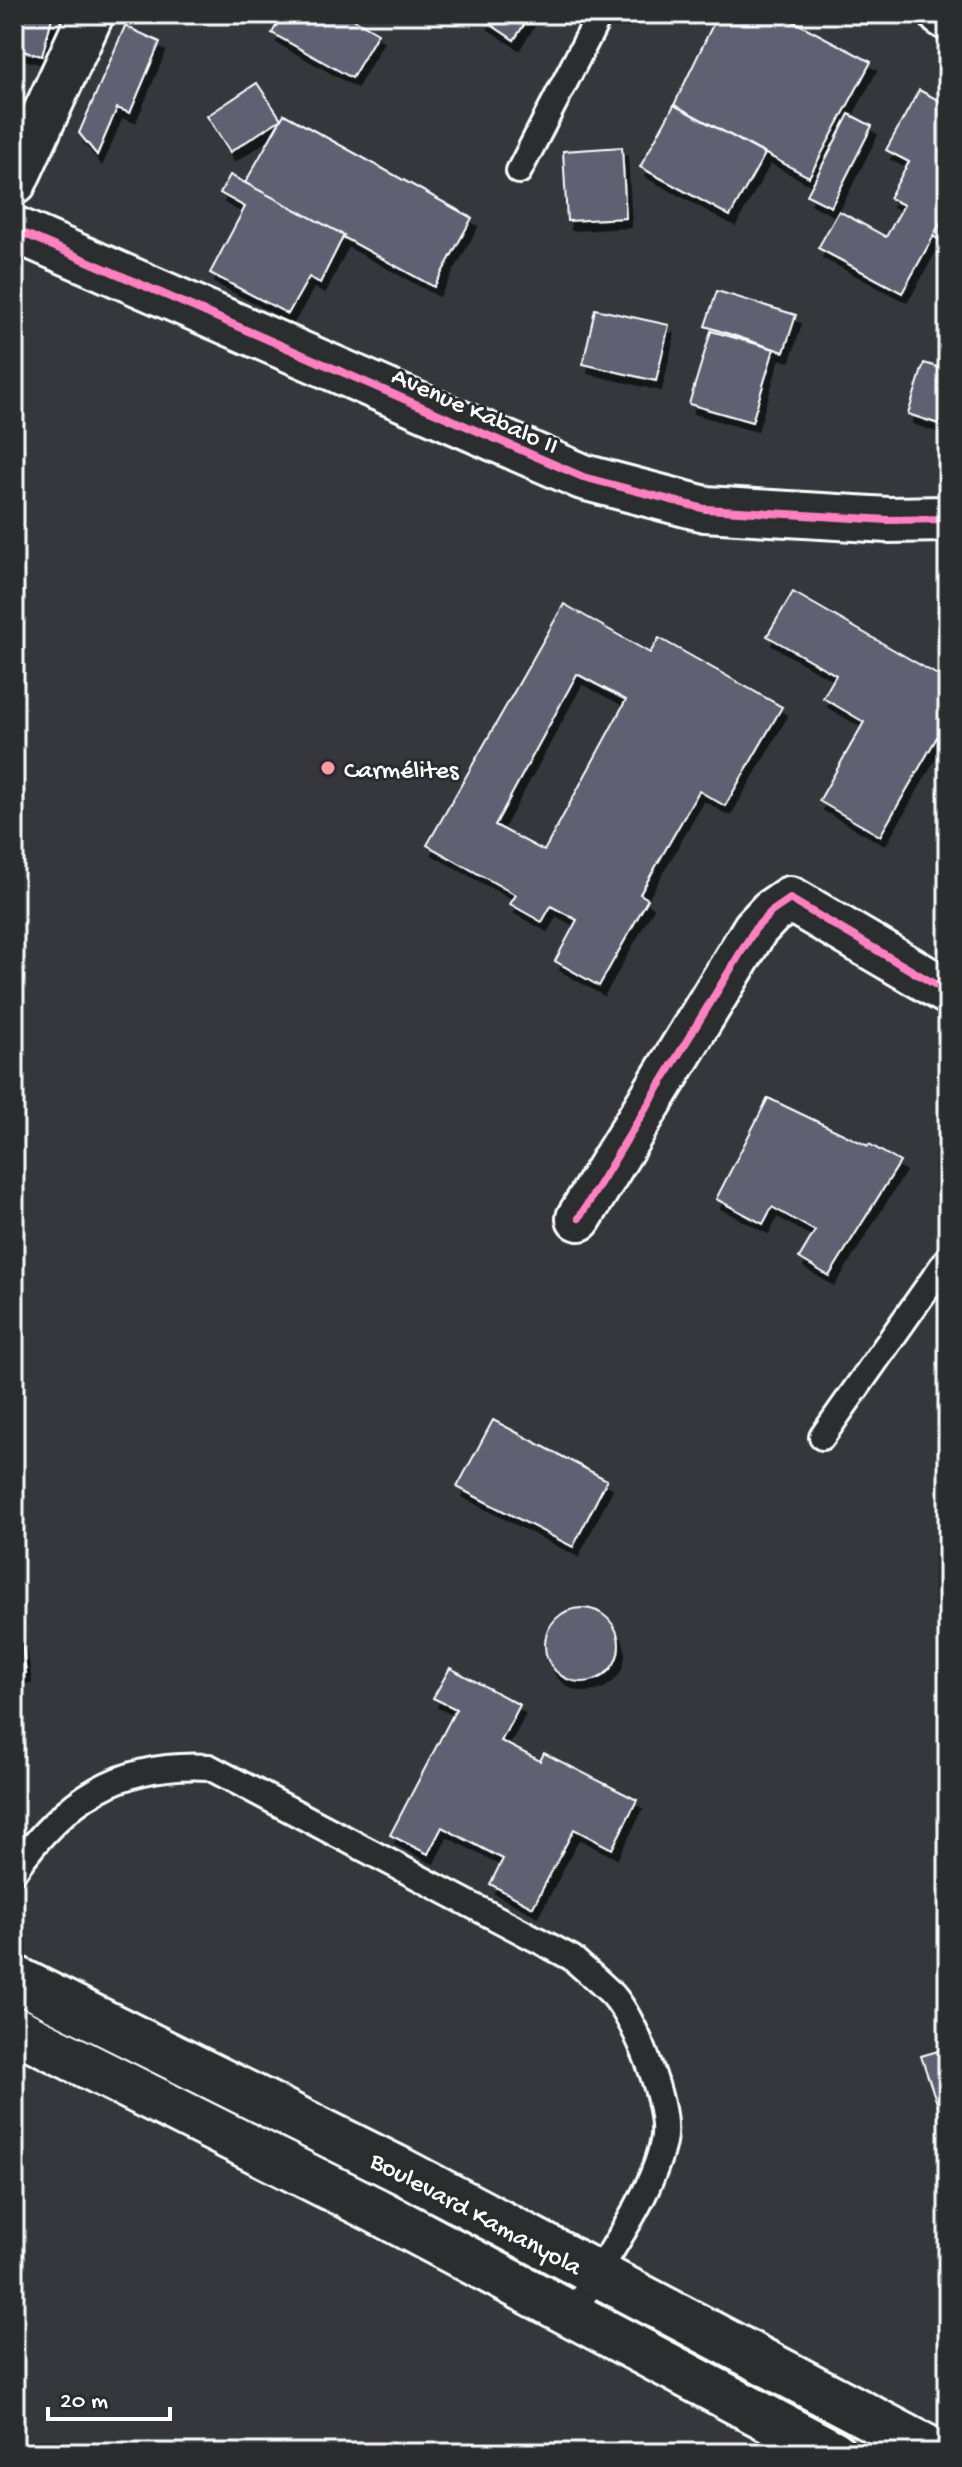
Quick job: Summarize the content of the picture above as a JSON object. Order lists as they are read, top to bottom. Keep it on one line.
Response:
{"streets":{"main road":["Avenue Kabalo II","Boulevard Kamanyola"]},"places":["Carmélites"],"scale_bar":"20 m"}
